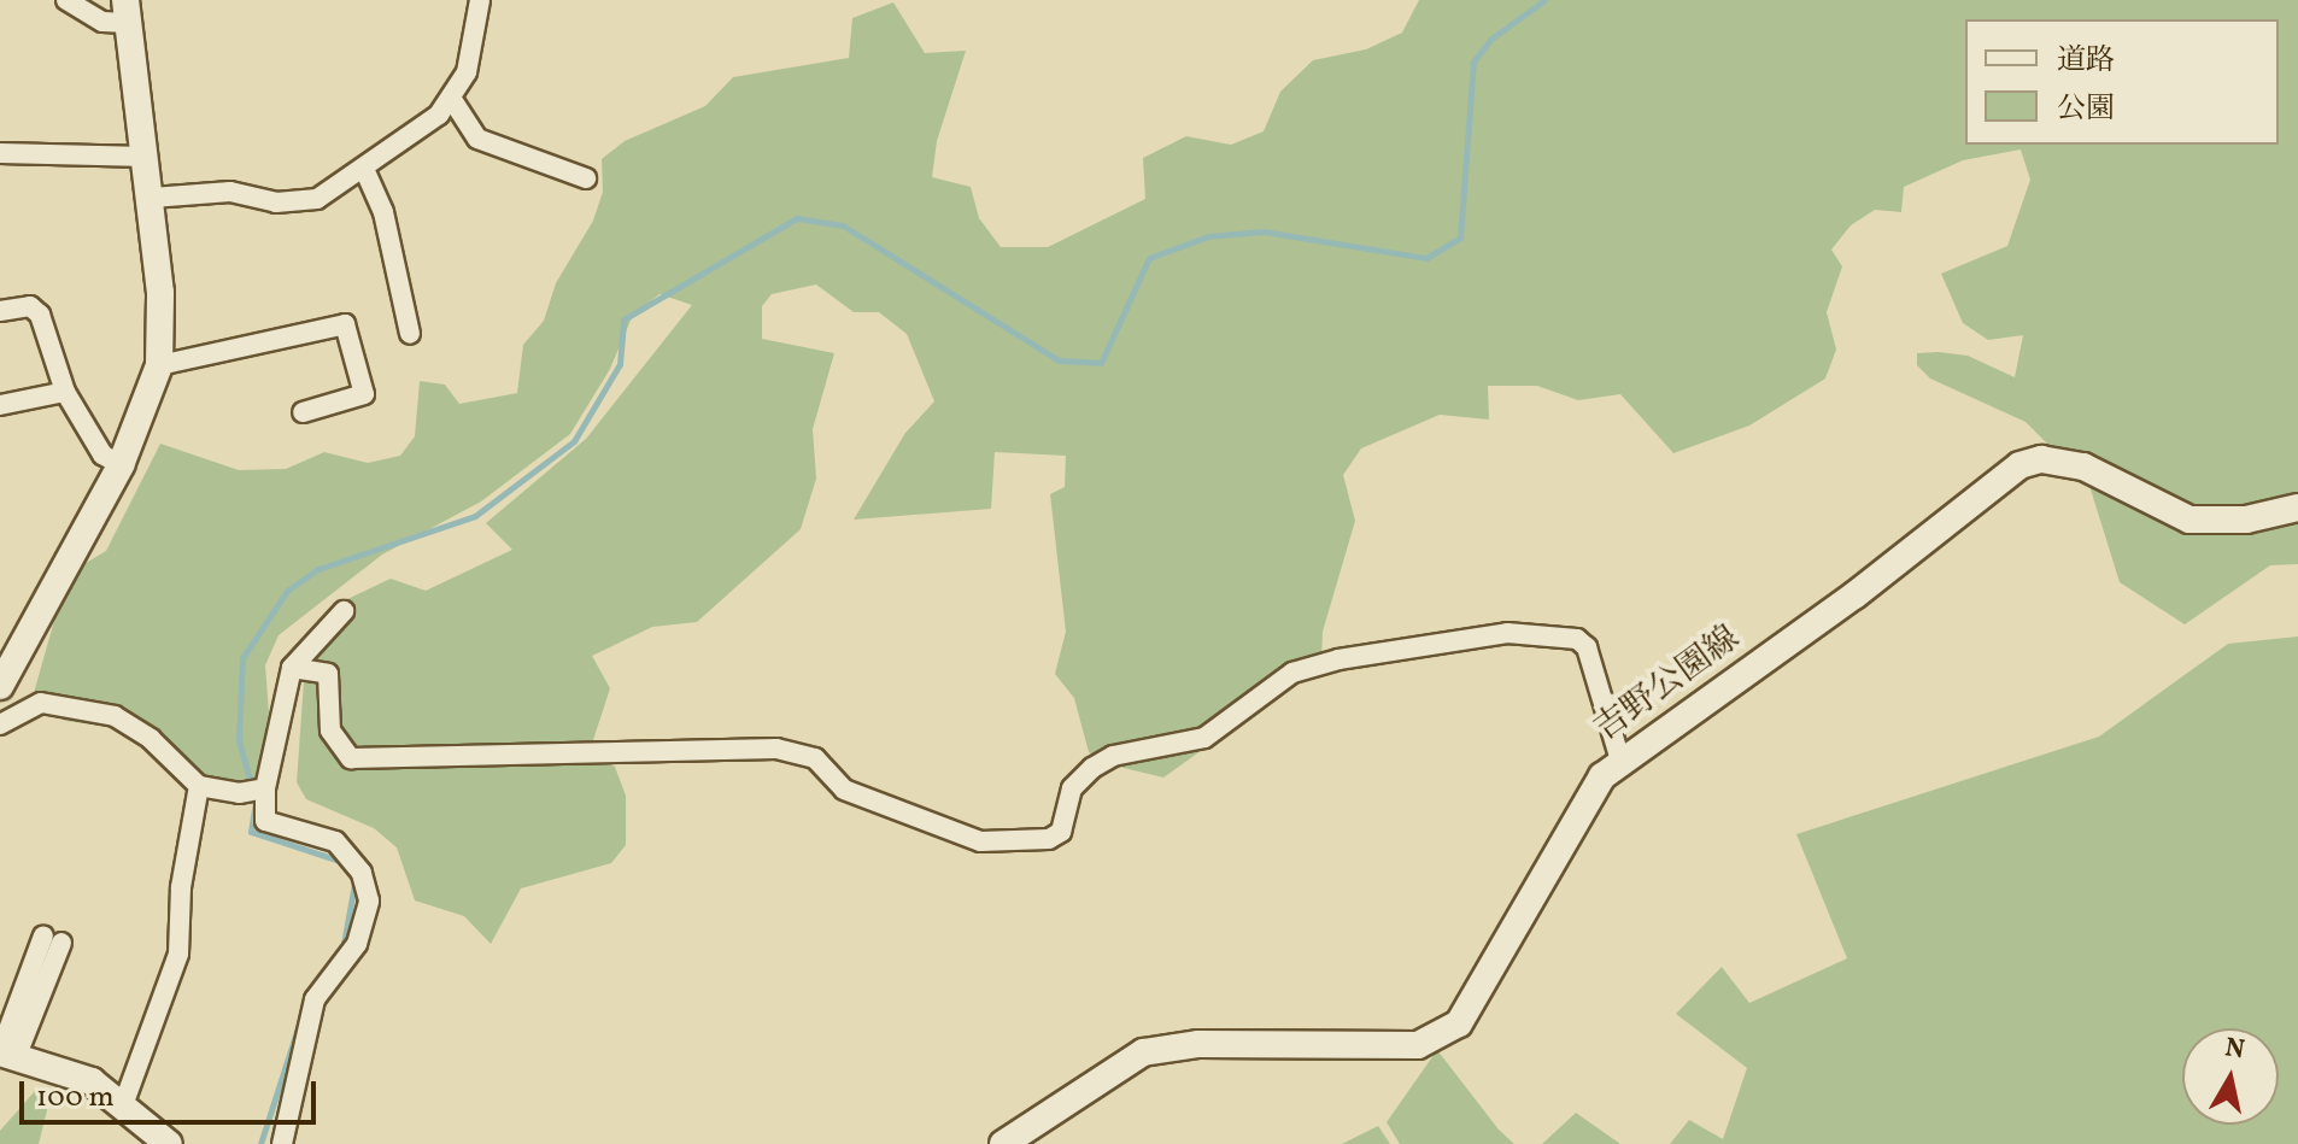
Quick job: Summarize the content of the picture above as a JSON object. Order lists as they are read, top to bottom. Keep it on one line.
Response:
{"streets":{"main road":["吉野公園線"]},"legend":["道路","公園"],"scale_bar":"100 m","north":"top"}
